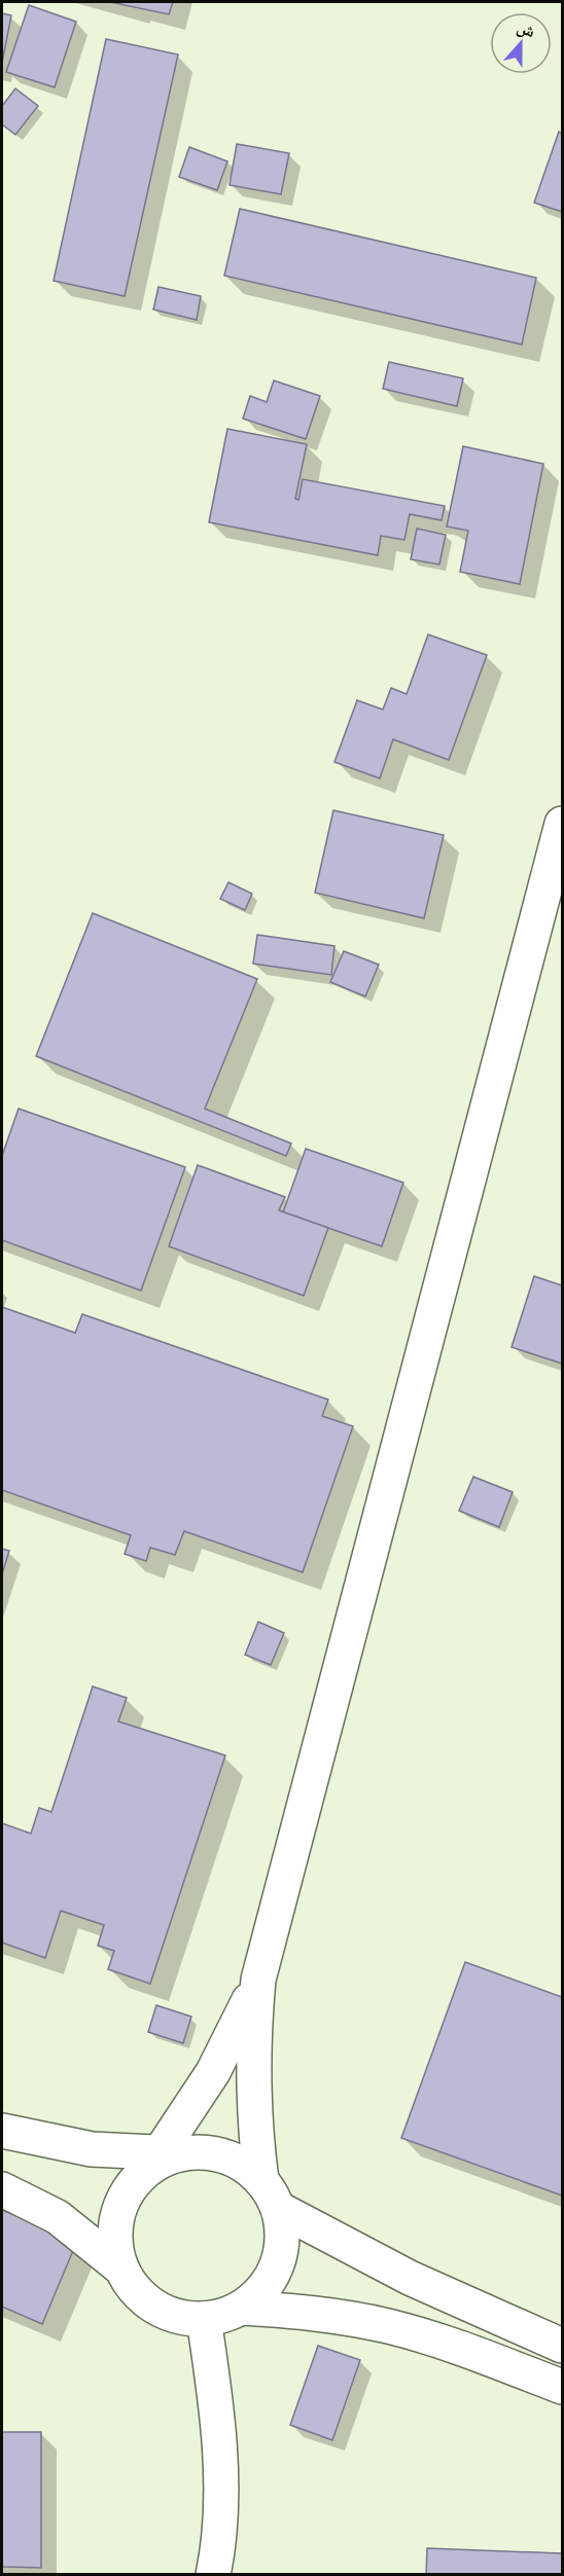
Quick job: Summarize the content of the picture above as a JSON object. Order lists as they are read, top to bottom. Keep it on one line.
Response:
{"north":"top"}
